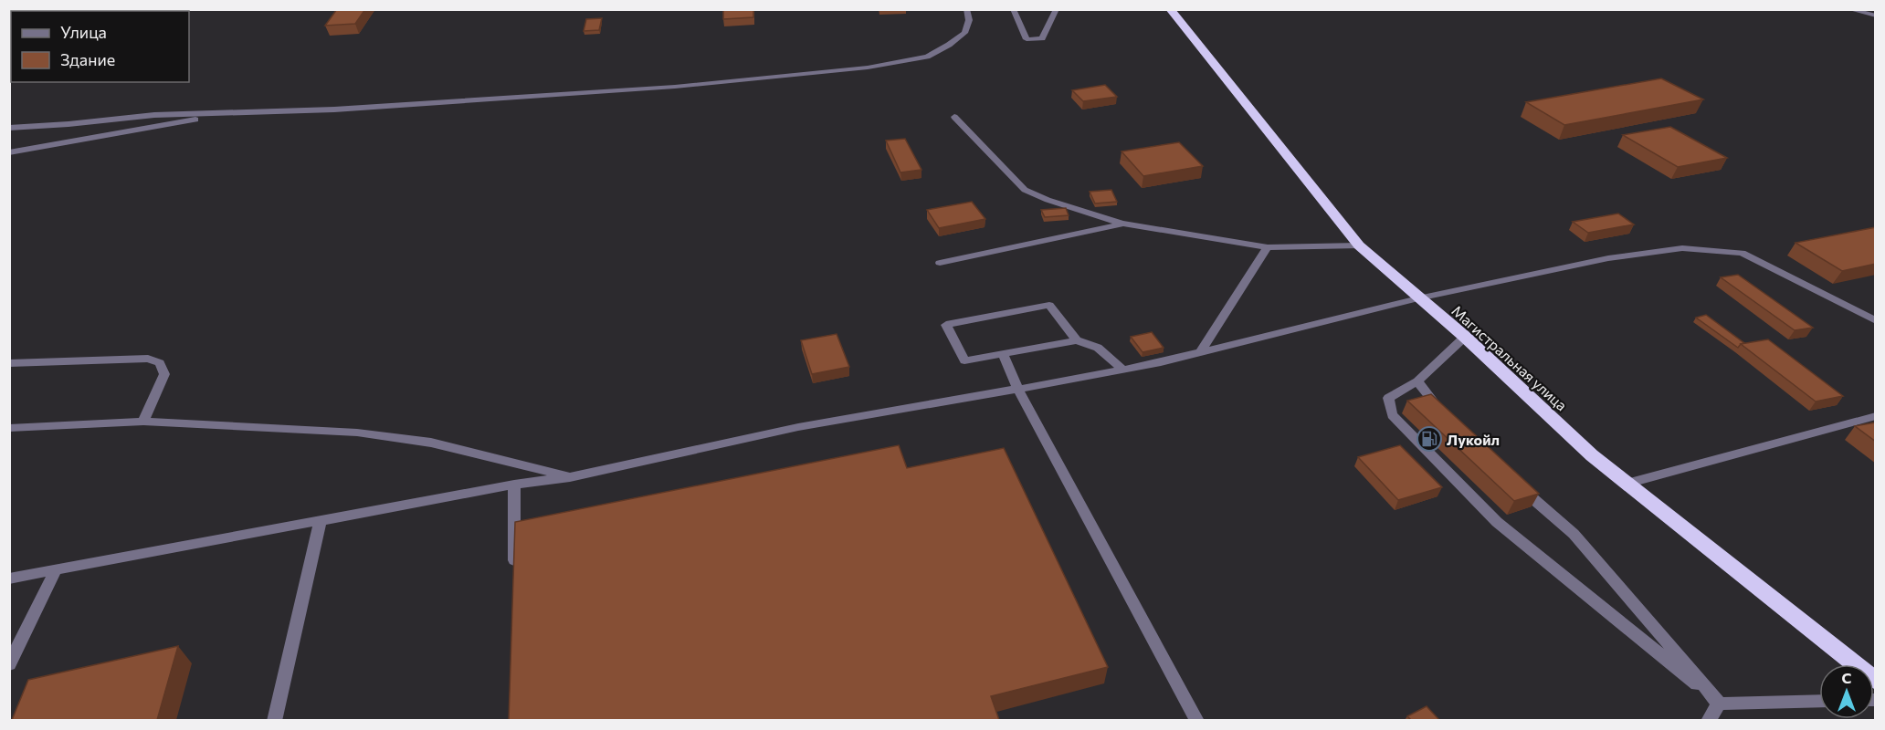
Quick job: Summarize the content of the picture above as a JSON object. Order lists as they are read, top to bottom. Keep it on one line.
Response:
{"streets":{"highway":["Магистральная улица"]},"places":{"fuel station":["Лукойл"]},"legend":["Улица","Здание"],"north":"top"}
